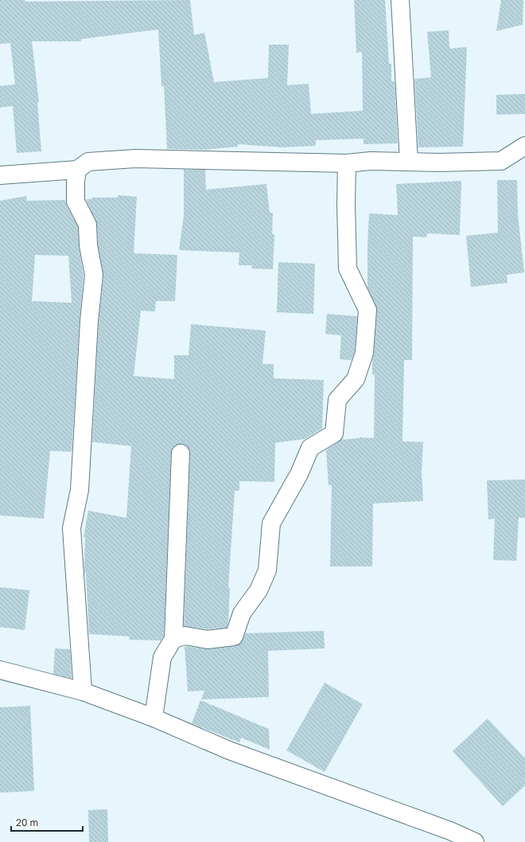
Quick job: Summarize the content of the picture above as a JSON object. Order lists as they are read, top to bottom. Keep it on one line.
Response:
{"scale_bar":"20 m"}
